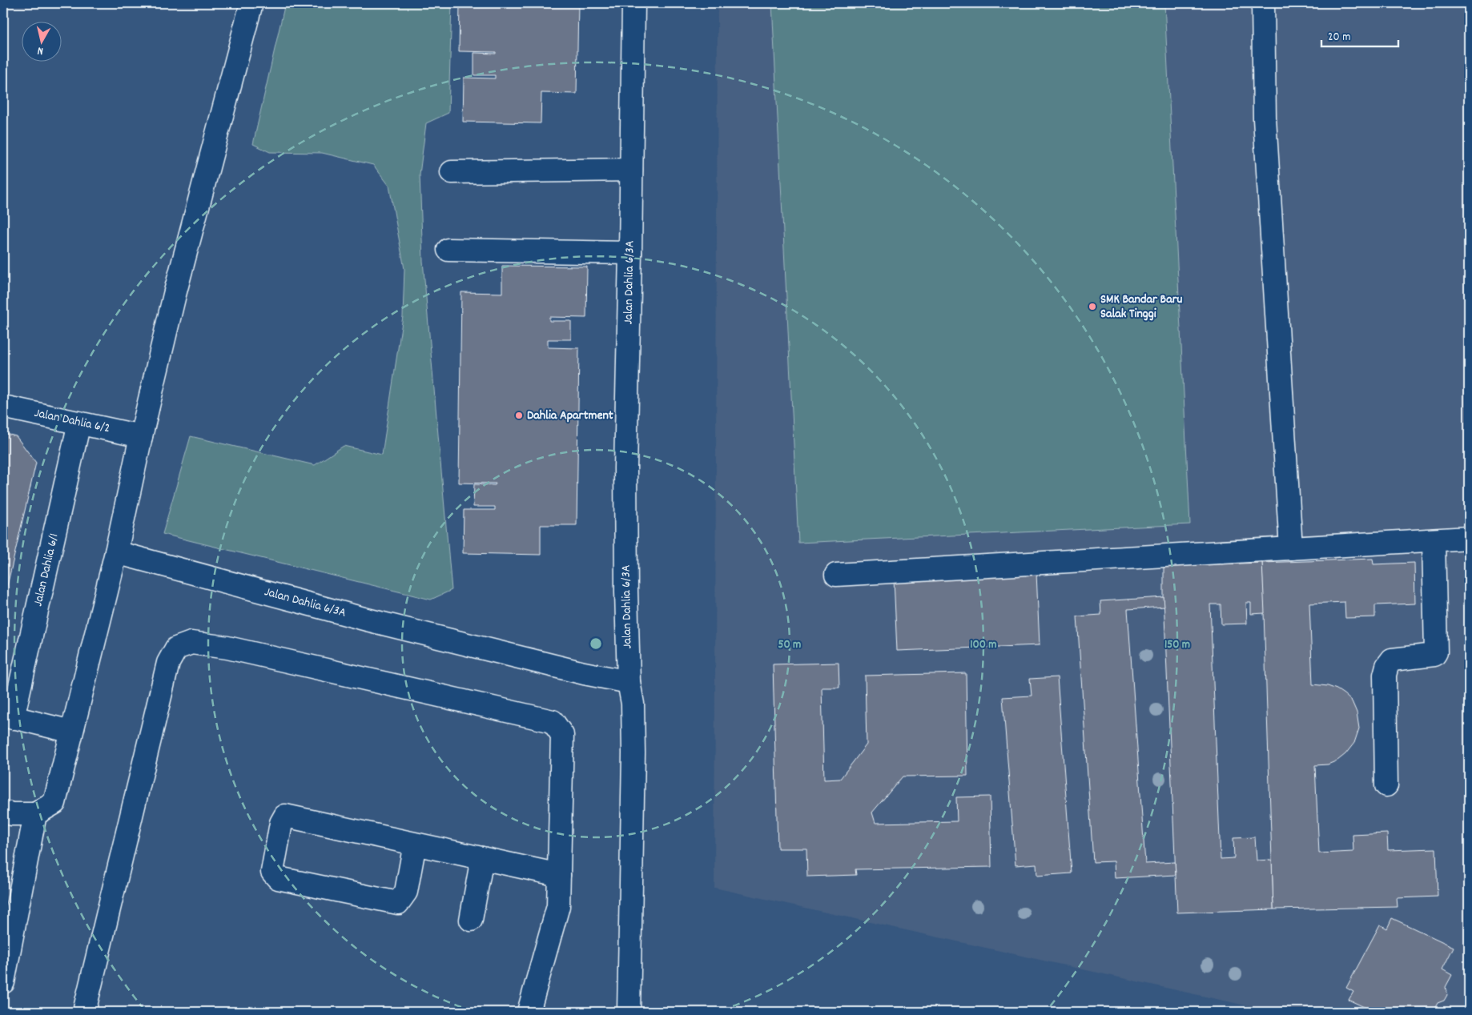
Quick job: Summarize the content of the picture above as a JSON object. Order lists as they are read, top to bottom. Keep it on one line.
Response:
{"streets":{"street":["Jalan Dahlia 6/3A","Jalan Dahlia 6/2","Jalan Dahlia 6/1"]},"crossings":[["Jalan Dahlia 6/2","Jalan Dahlia 6/1"]],"places":["SMK Bandar Baru Salak Tinggi","Dahlia Apartment"],"scale_bar":"20 m","north":"bottom","rings":["50 m","100 m","150 m"]}
